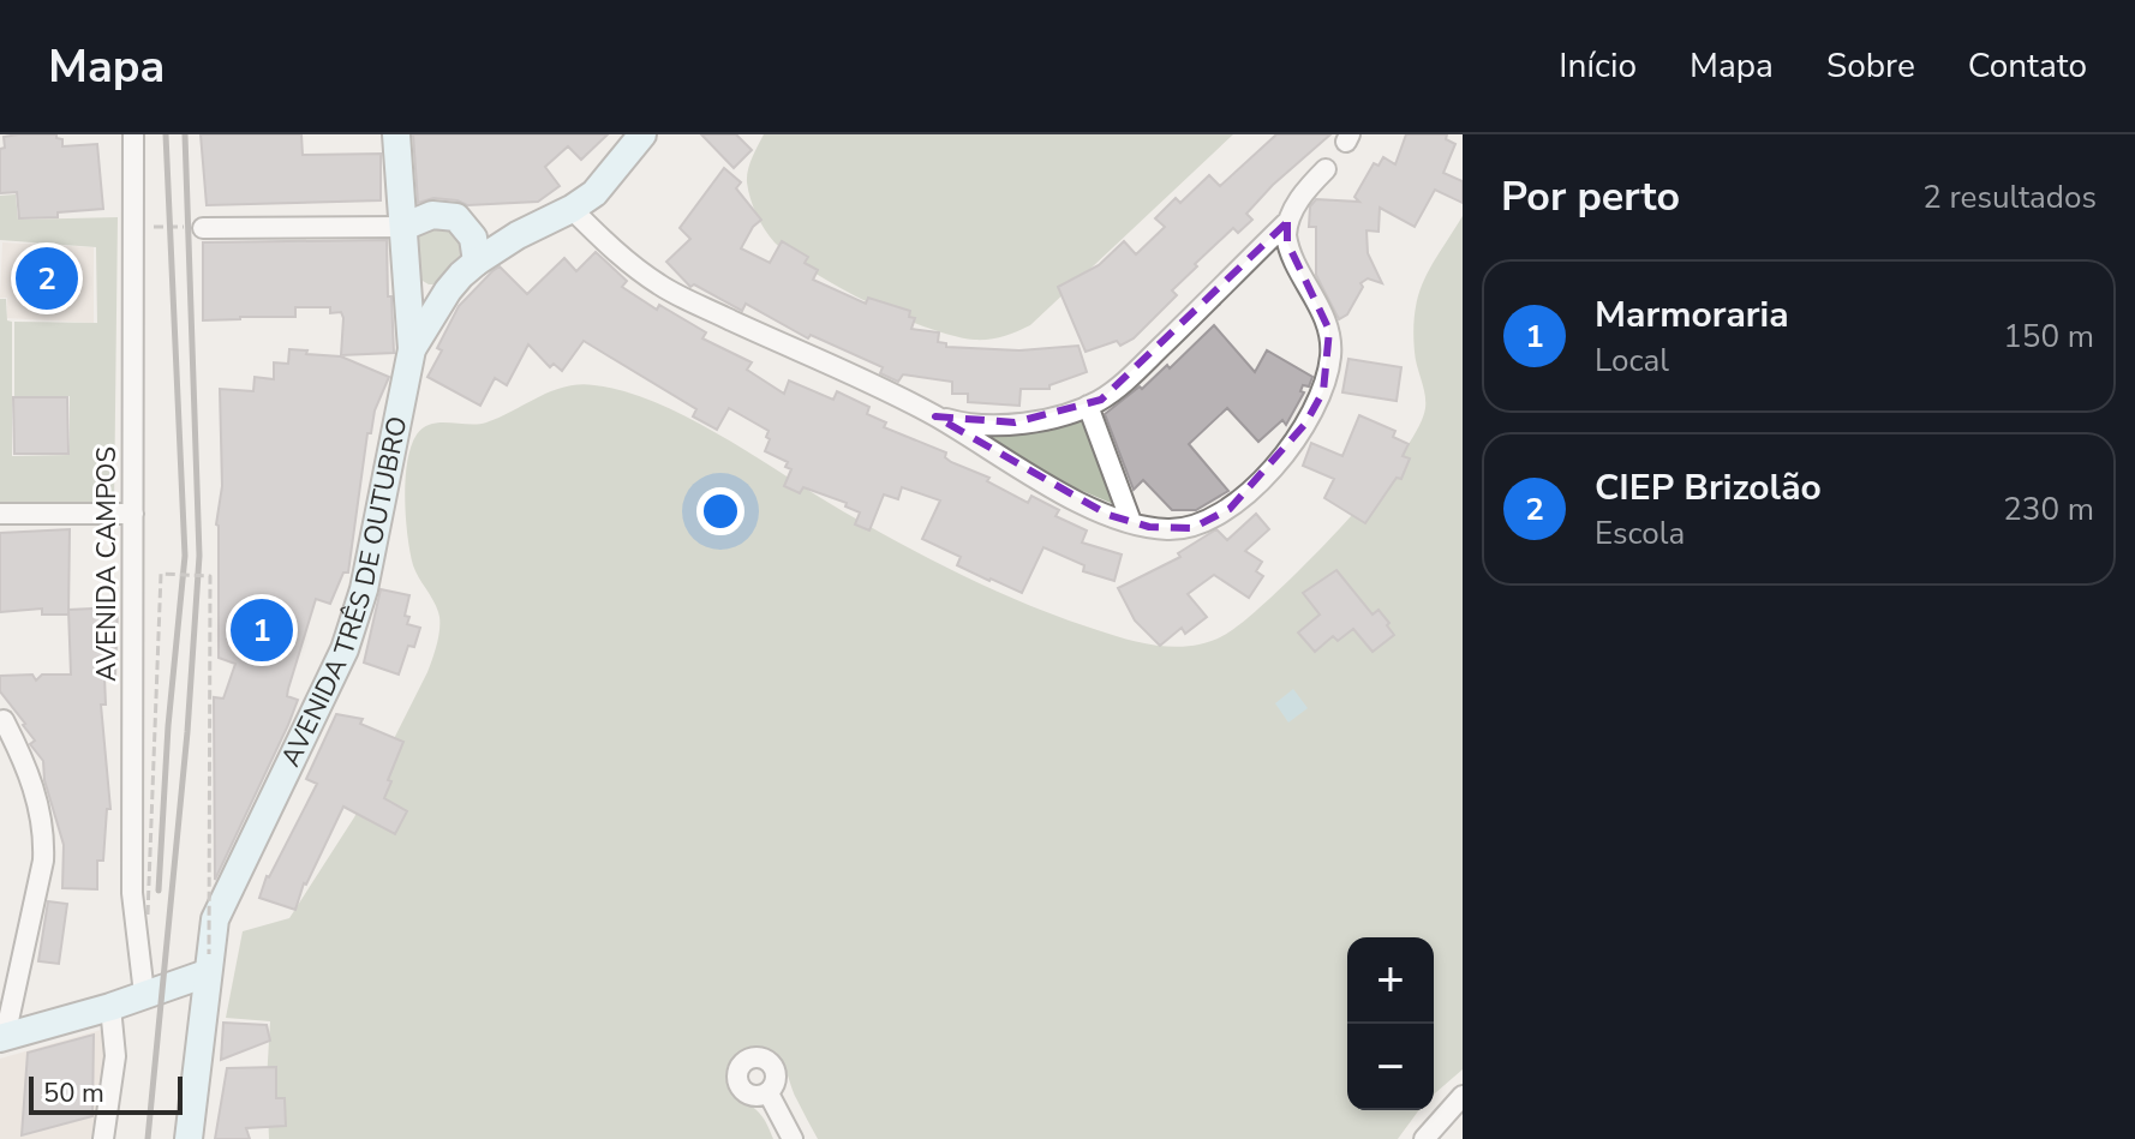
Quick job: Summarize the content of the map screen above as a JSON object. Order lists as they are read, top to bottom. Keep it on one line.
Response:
{"streets":{"main road":["AVENIDA TRÊS DE OUTUBRO"],"street":["AVENIDA CAMPOS"]},"scale_bar":"50 m","page":{"header":"Mapa","nav":["Início","Mapa","Sobre","Contato"],"heading":["Por perto","2 resultados"],"pins":["2","1"],"list":[{"mark":"1","name":"Marmoraria","note":"Local","value":"150 m"},{"mark":"2","name":"CIEP Brizolão","note":"Escola","value":"230 m"}],"map_buttons":["+","−"],"scale":"50 m"}}
